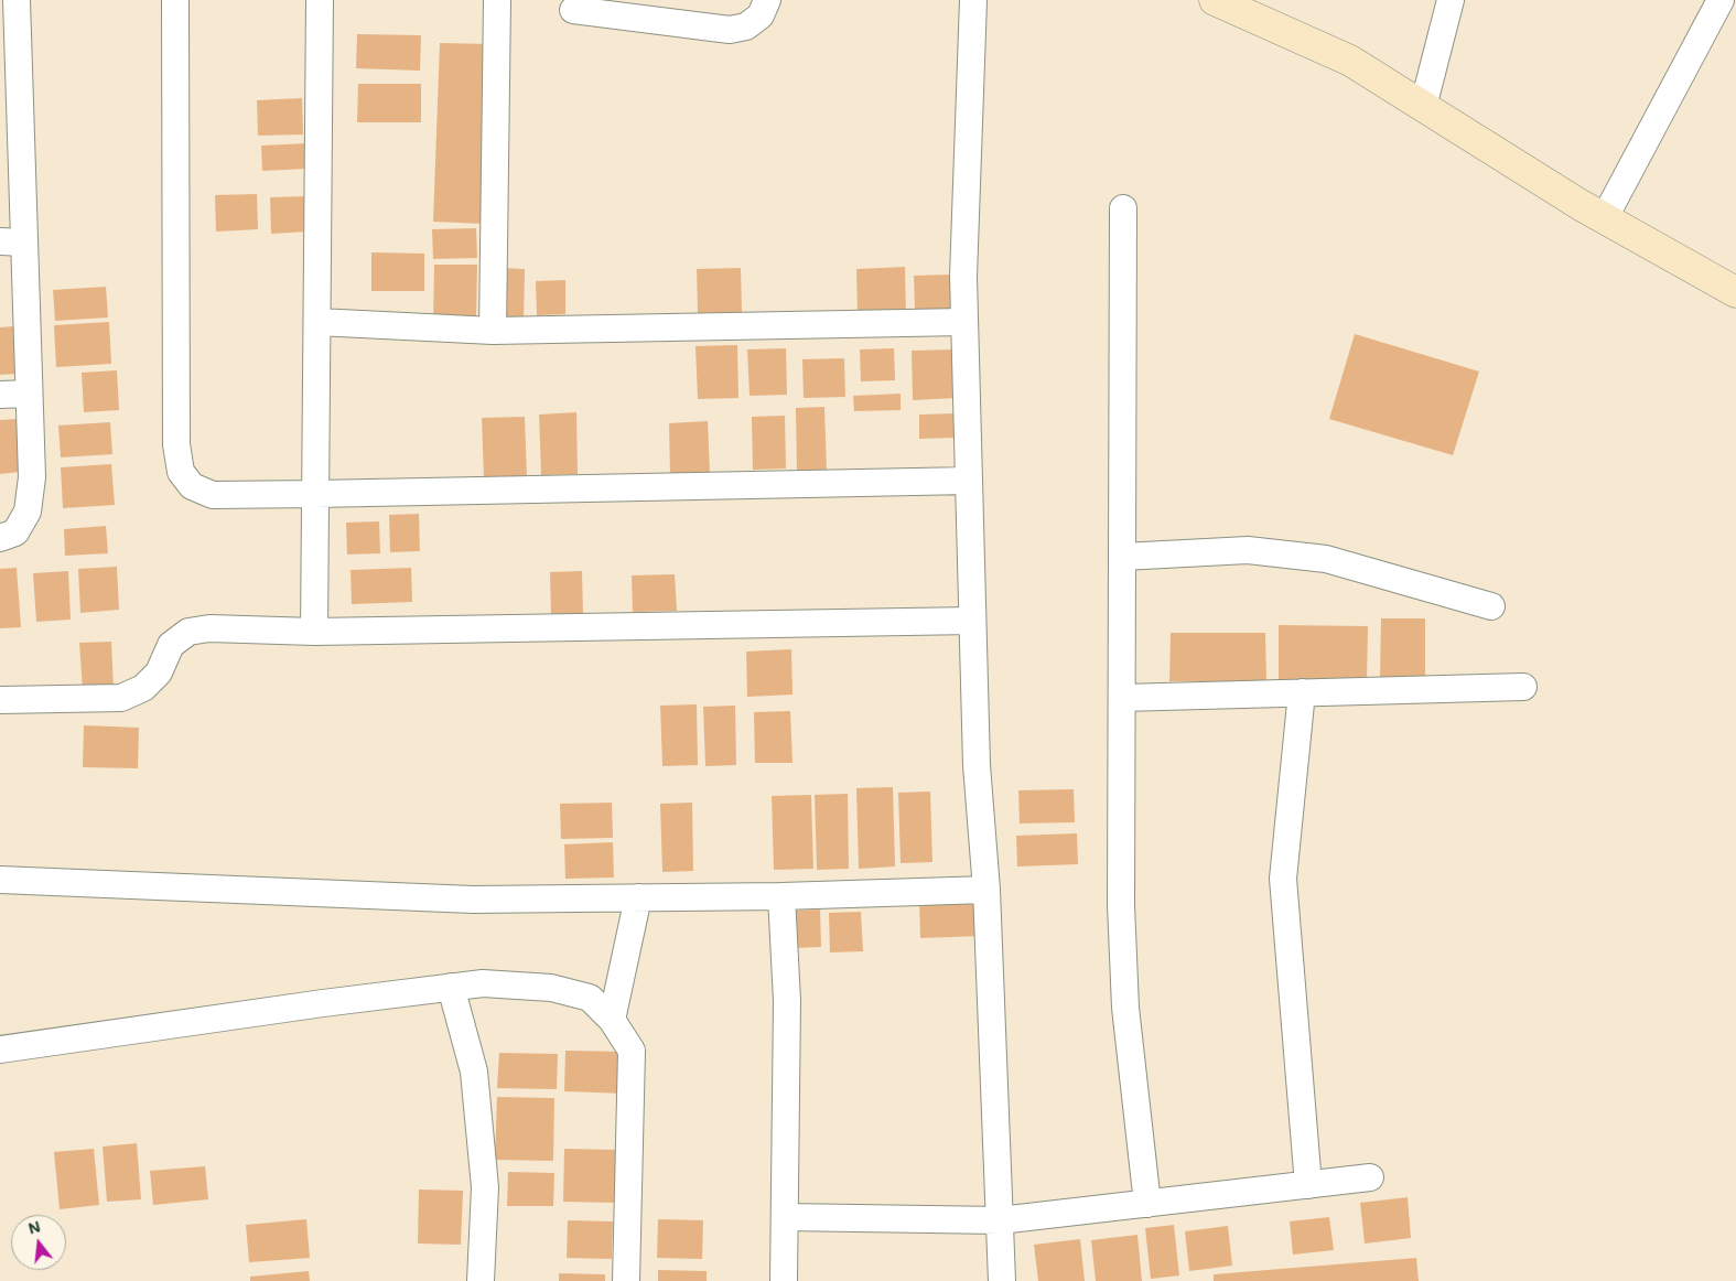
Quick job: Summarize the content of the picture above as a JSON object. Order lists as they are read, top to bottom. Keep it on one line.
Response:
{"north":"top"}
